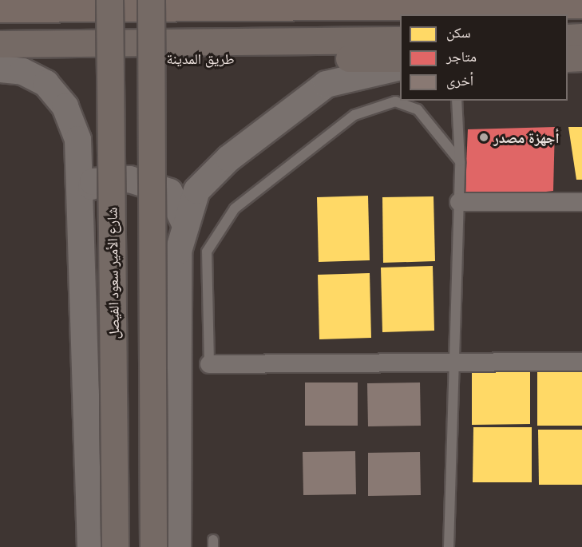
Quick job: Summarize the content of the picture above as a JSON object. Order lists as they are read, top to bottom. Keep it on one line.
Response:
{"streets":{"main road":["طريق المدينة","شارع الأمير سعود الفيصل"]},"places":["أجهزة مصدر"],"legend":["سكن","متاجر","أخرى"]}
